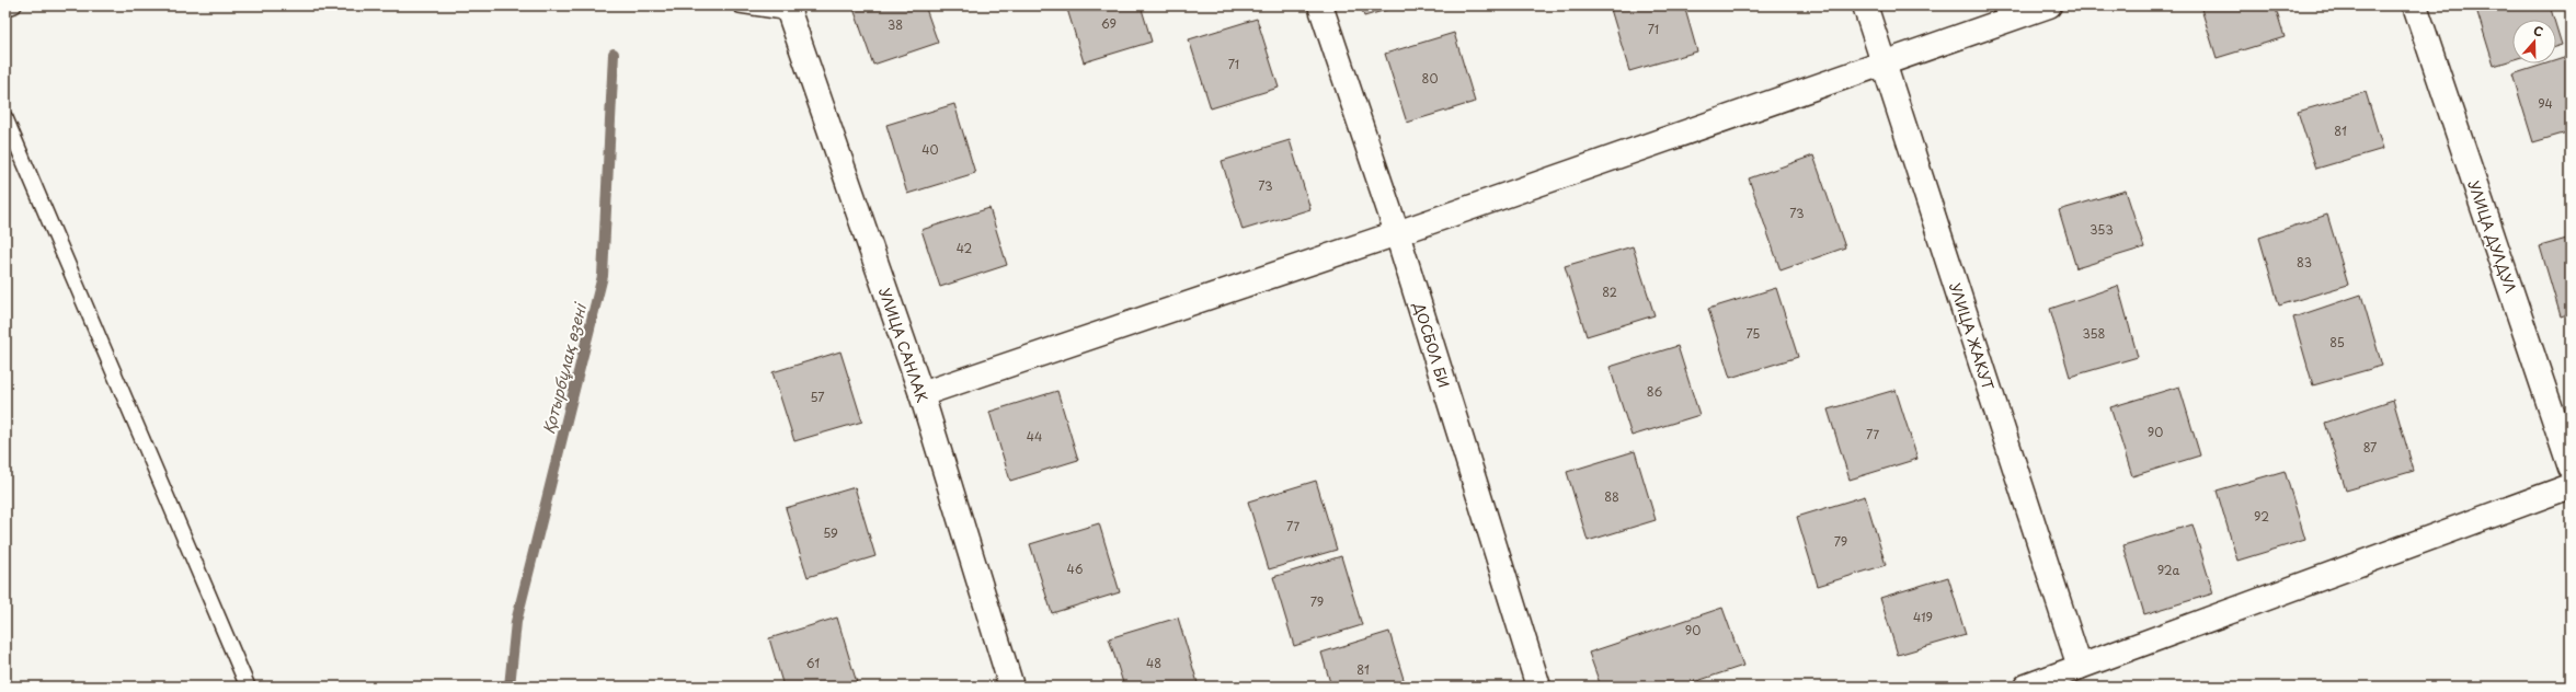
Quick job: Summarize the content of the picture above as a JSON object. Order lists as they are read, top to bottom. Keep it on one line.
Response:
{"streets":{"street":["УЛИЦА ДУЛДУЛ","УЛИЦА ЖАКУТ","УЛИЦА САНЛАК","ДОСБОЛ БИ"]},"water":["Қотырбұлақ өзені"],"house_numbers":["69","38","71","71","80","94","81","40","73","73","353","42","83","82","75","358","85","86","57","90","77","44","87","88","92","77","59","79","46","92а","79","419","90","61","48","81"],"north":"top"}
